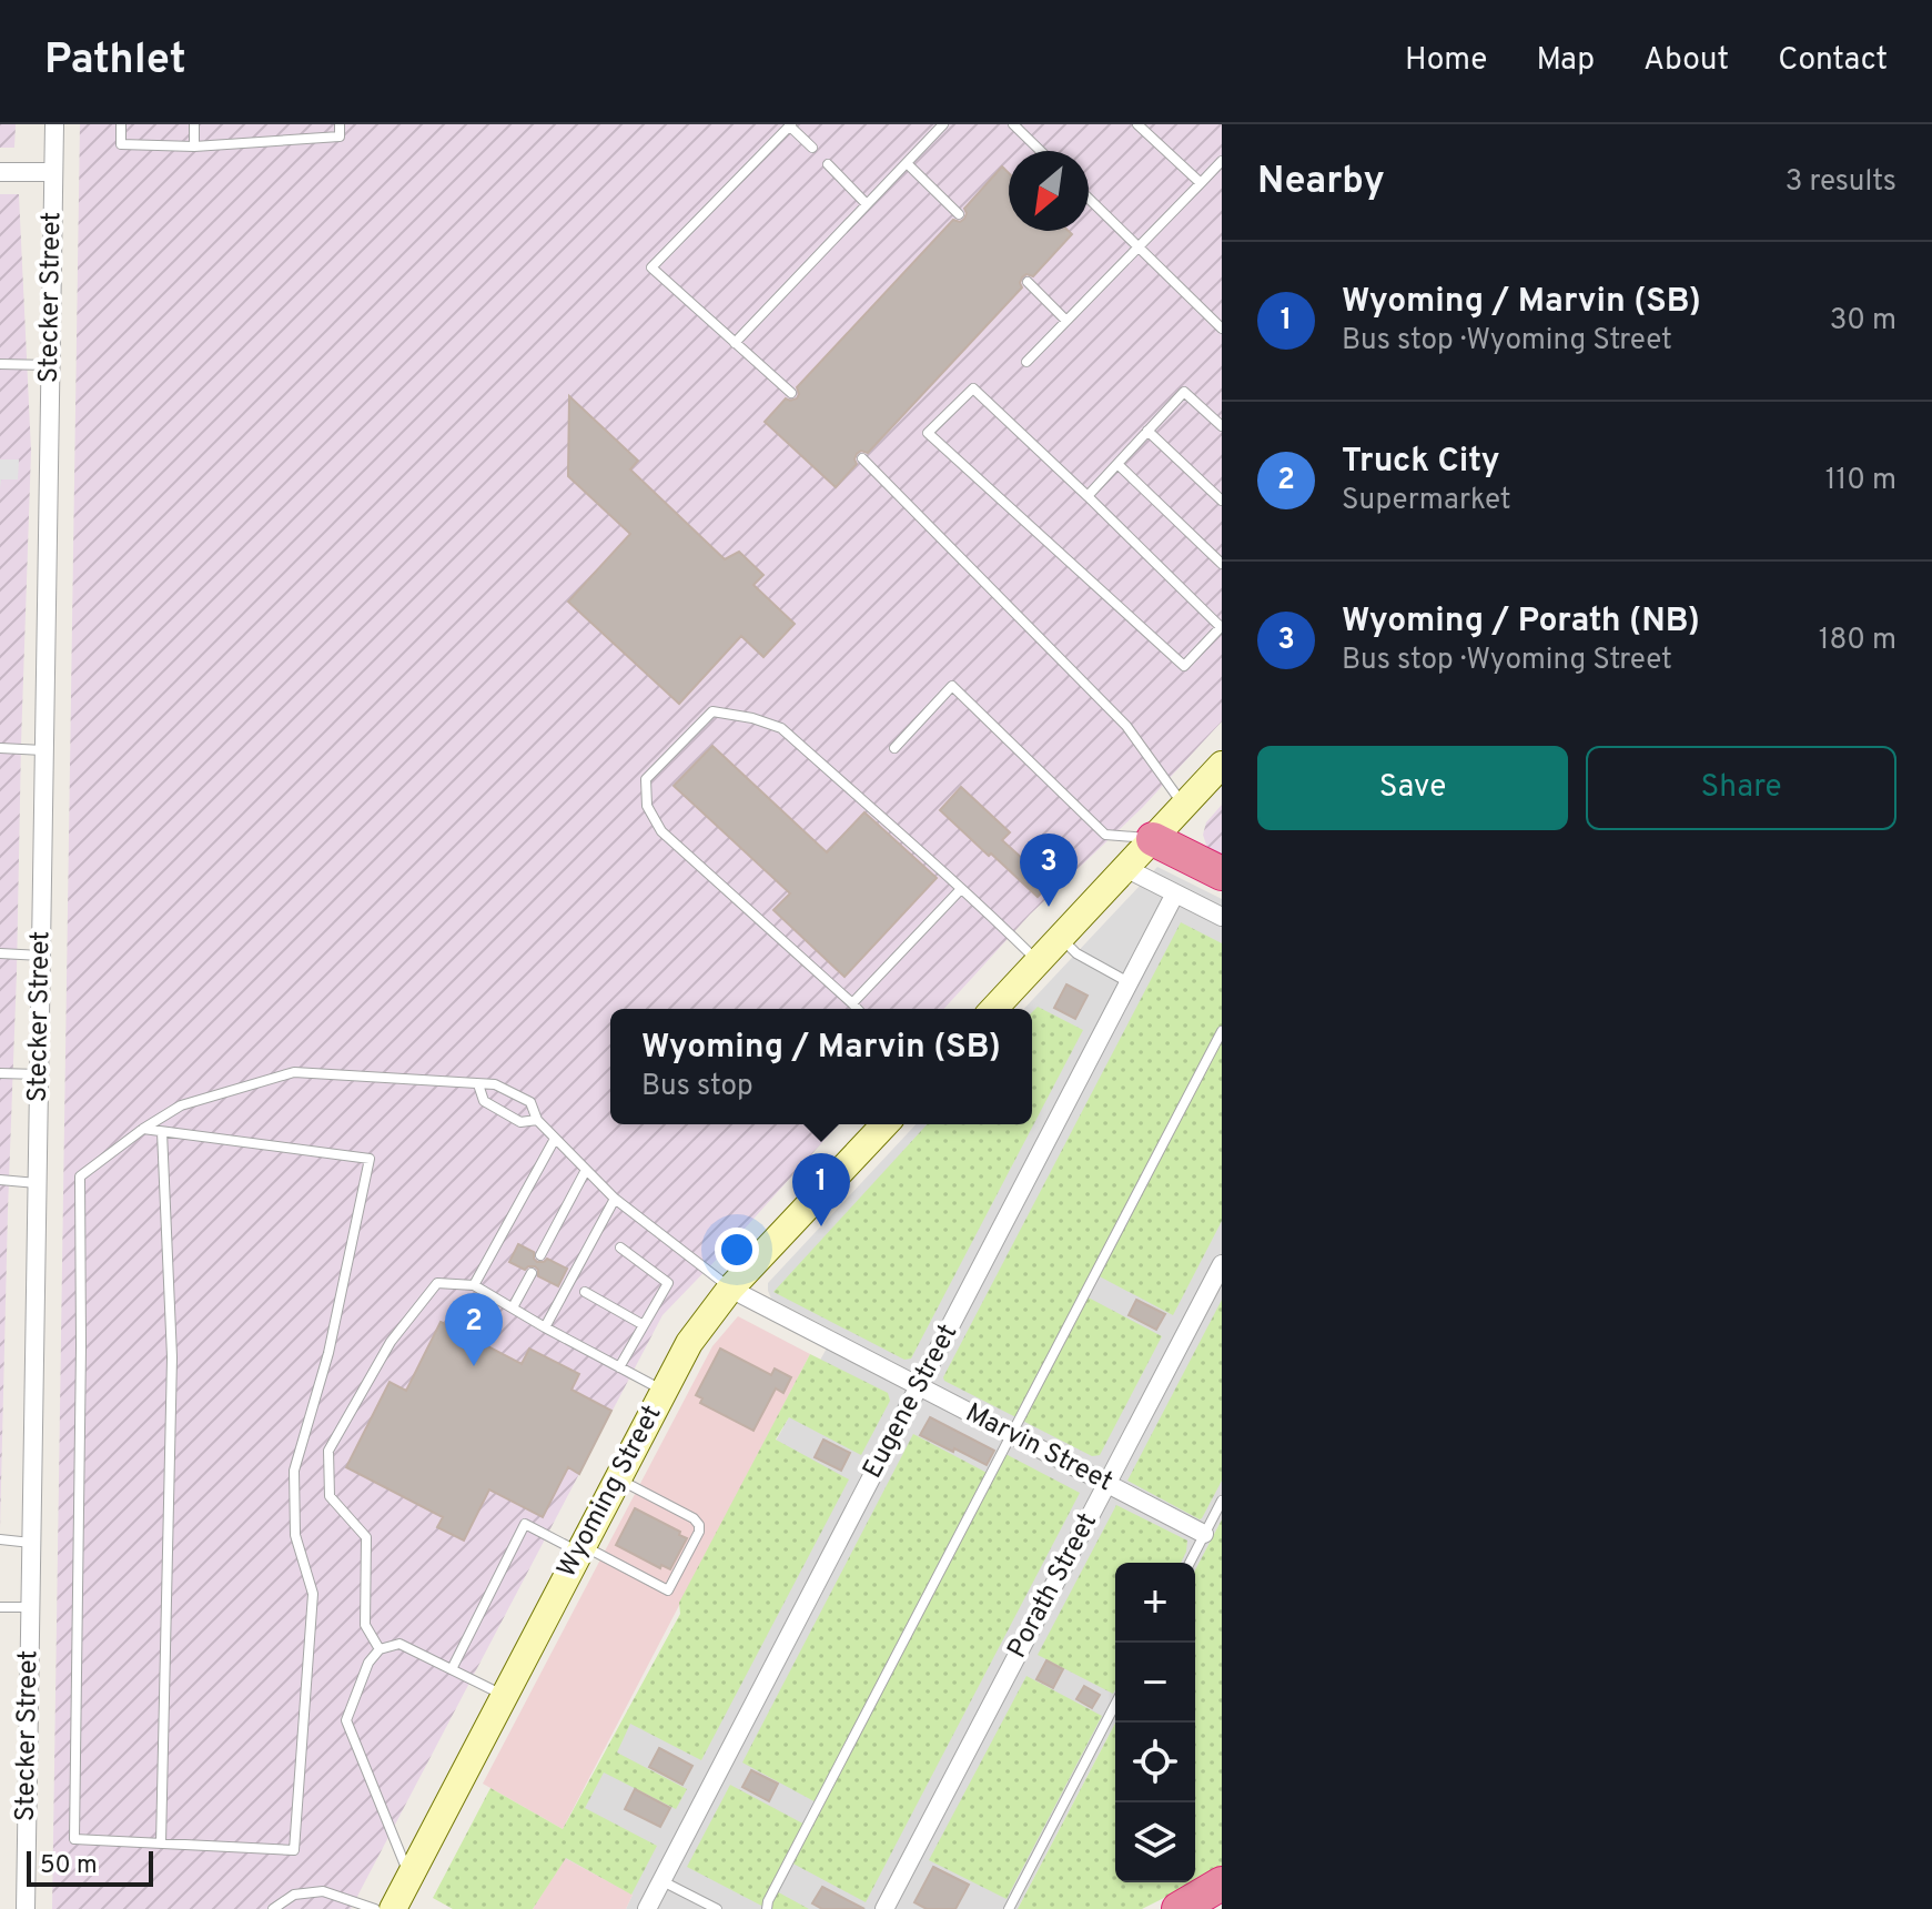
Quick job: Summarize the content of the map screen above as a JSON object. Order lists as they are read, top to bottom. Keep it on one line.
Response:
{"streets":{"main road":["Wyoming Street"],"street":["Stecker Street","Eugene Street","Marvin Street","Porath Street"]},"crossings":[["Eugene Street","Marvin Street"],["Marvin Street","Wyoming Street"],["Marvin Street","Porath Street"]],"scale_bar":"50 m","north":"bottom left","page":{"header":"Pathlet","nav":["Home","Map","About","Contact"],"heading":["Nearby","3 results"],"list":[{"mark":"1","name":"Wyoming / Marvin (SB)","note":"Bus stop · Wyoming Street","value":"30 m"},{"mark":"2","name":"Truck City","note":"Supermarket","value":"110 m"},{"mark":"3","name":"Wyoming / Porath (NB)","note":"Bus stop · Wyoming Street","value":"180 m"}],"buttons":["Save","Share"],"pins":["3","1","2"],"popup":["Wyoming / Marvin (SB)","Bus stop"],"map_buttons":["+","−"],"scale":"50 m"}}
